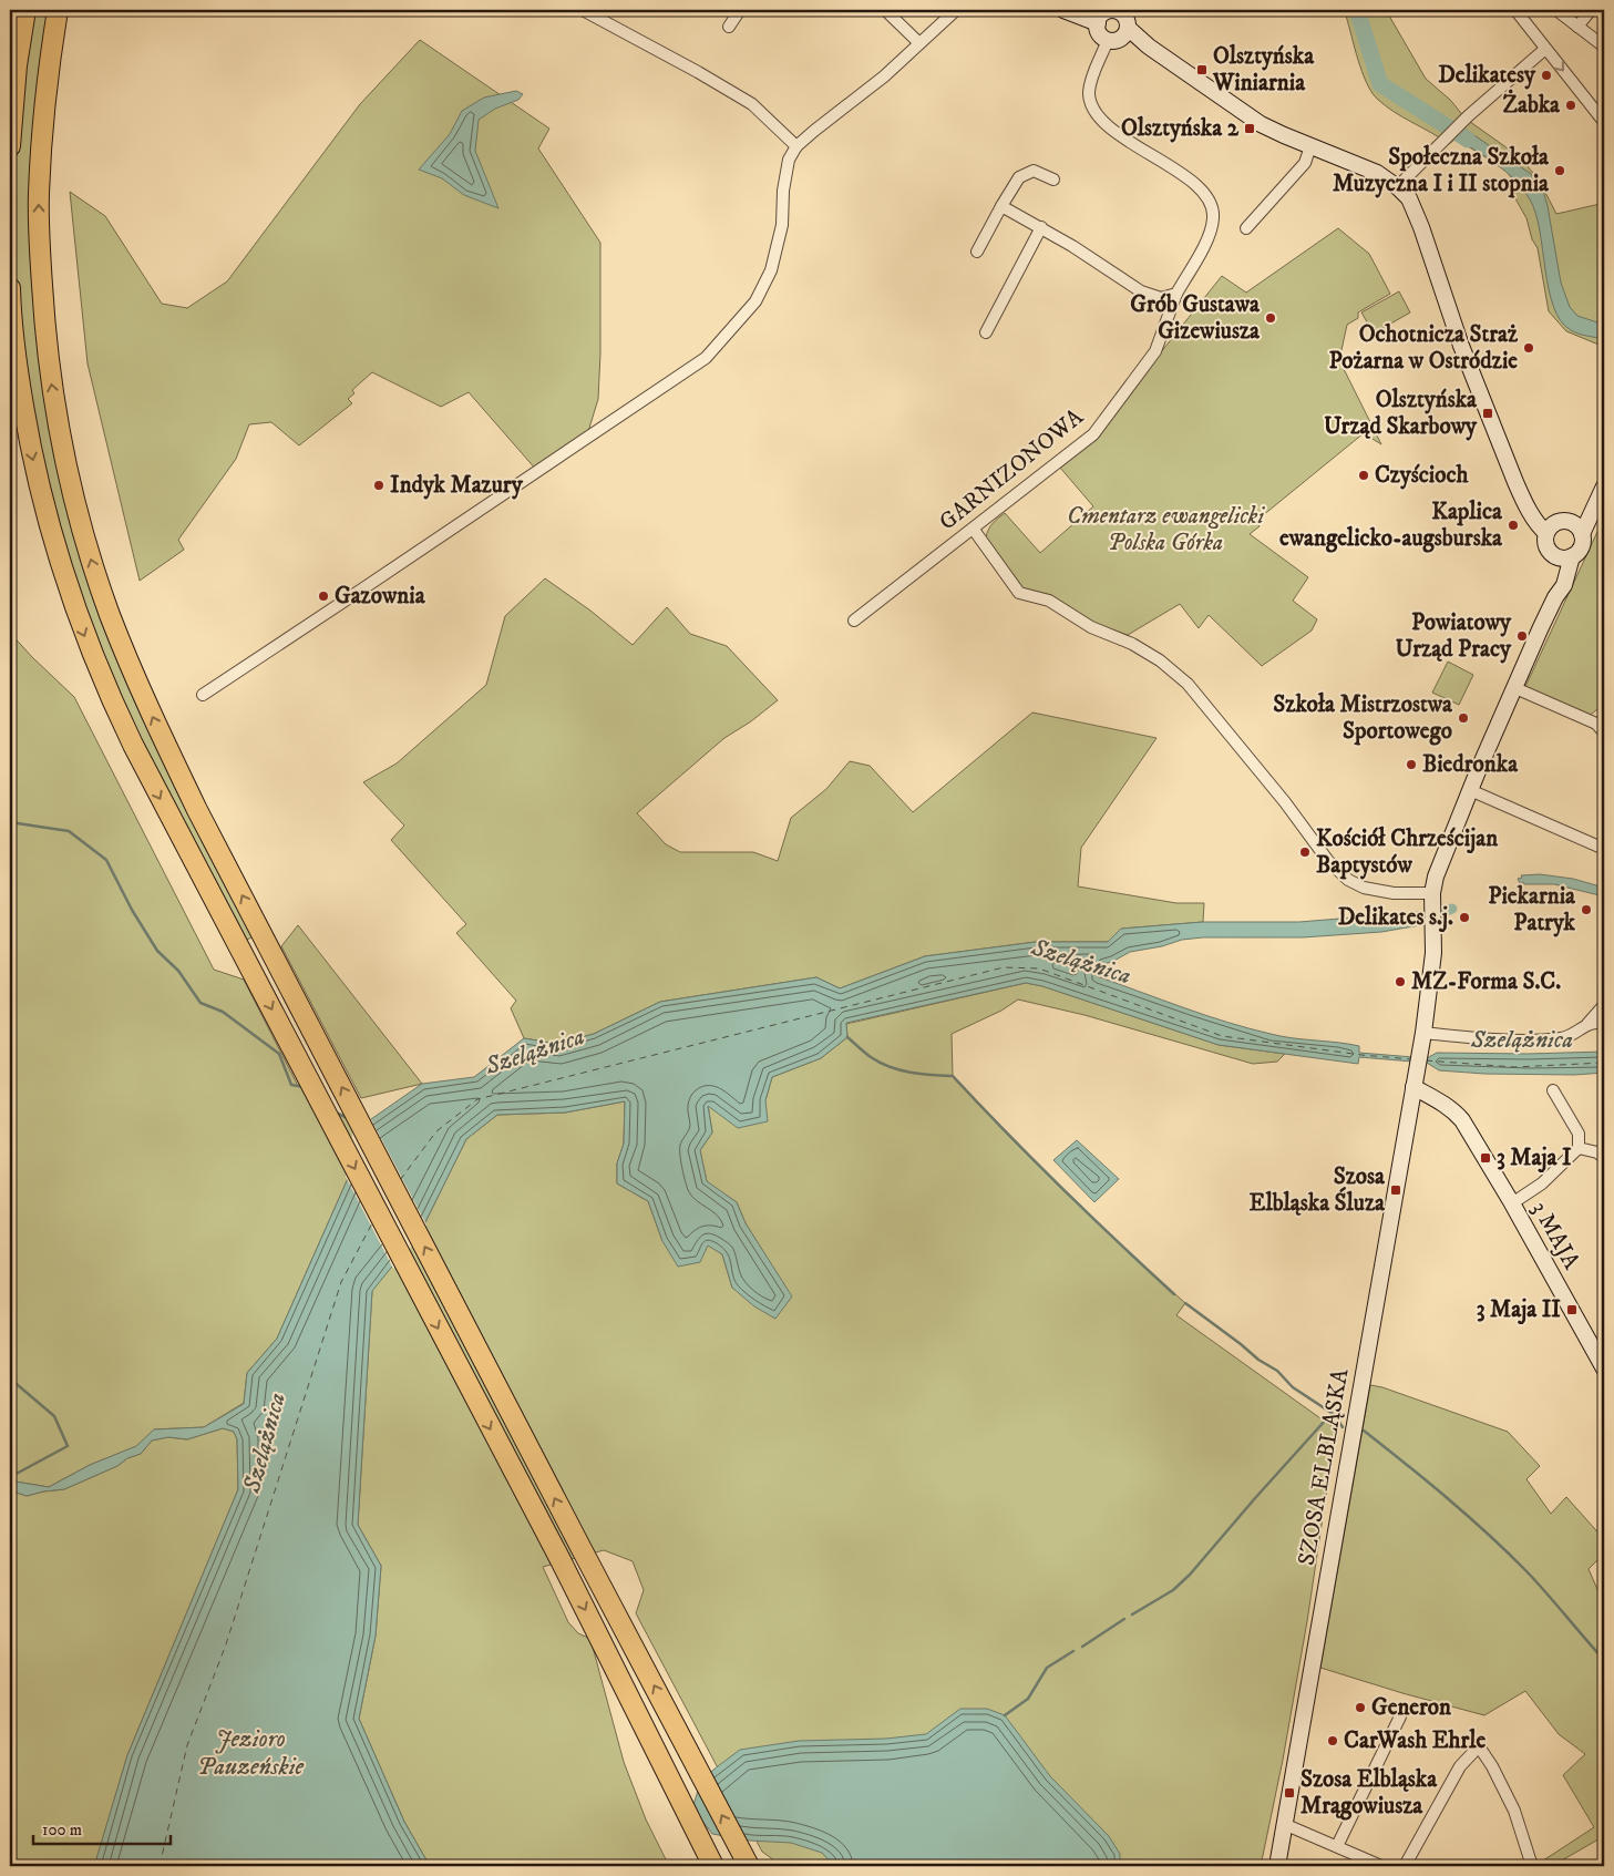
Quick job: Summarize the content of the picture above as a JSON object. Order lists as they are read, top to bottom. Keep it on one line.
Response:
{"streets":{"main road":["3 MAJA","SZOSA ELBLĄSKA"],"street":["GARNIZONOWA"]},"crossings":[["3 MAJA","SZOSA ELBLĄSKA"]],"water":["Szelążnica","Jezioro Pauzeńskie"],"parks":["Cmentarz ewangelicki Polska Górka"],"places":{"transit":["Olsztyńska Winiarnia","Olsztyńska 2","Olsztyńska Urząd Skarbowy","3 Maja I","Szosa Elbląska Śluza","3 Maja II","Szosa Elbląska Mrągowiusza"],"other":["Delikatesy","Żabka","Społeczna Szkoła Muzyczna I i II stopnia","Grób Gustawa Gizewiusza","Ochotnicza Straż Pożarna w Ostródzie","Czyścioch","Indyk Mazury","Kaplica ewangelicko-augsburska","Gazownia","Powiatowy Urząd Pracy","Szkoła Mistrzostwa Sportowego","Biedronka","Kościół Chrześcijan Baptystów","Piekarnia Patryk","Delikates s.j.","MZ-Forma S.C.","Generon","CarWash Ehrle"]},"scale_bar":"100 m"}
